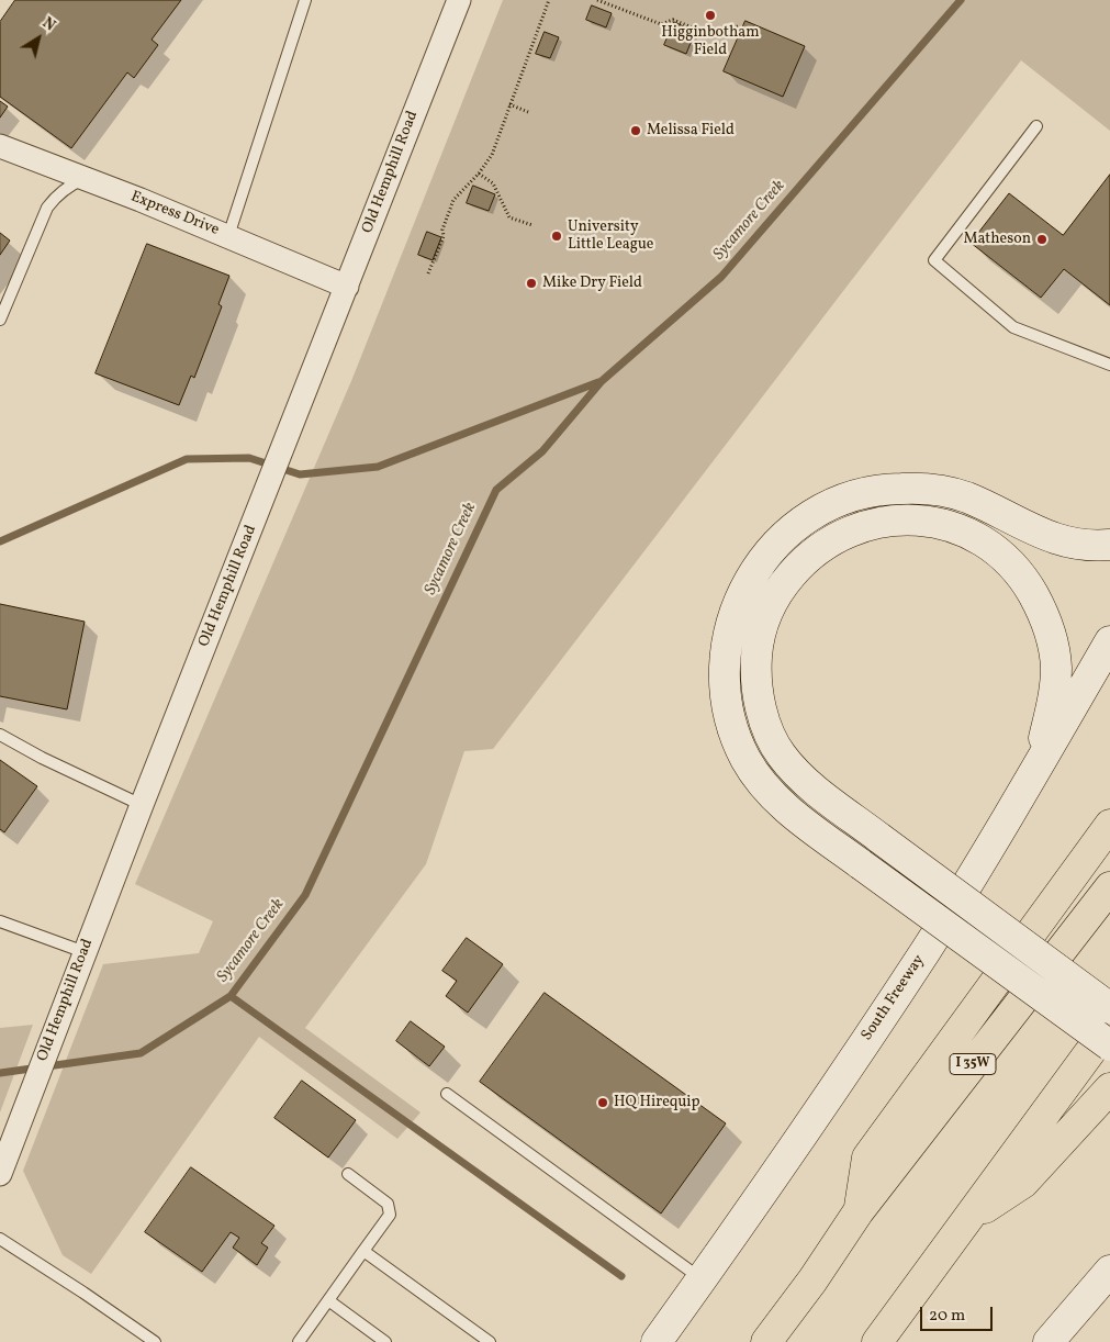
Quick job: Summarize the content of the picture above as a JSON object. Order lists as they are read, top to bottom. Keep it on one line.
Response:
{"streets":{"highway":["I 35W"],"main road":["South Freeway"],"street":["Old Hemphill Road","Express Drive"]},"crossings":[["Old Hemphill Road","Express Drive"]],"water":["Sycamore Creek"],"places":["Higginbotham Field","Melissa Field","University Little League","Matheson","Mike Dry Field","HQ Hirequip"],"scale_bar":"20 m","north":"top right"}
